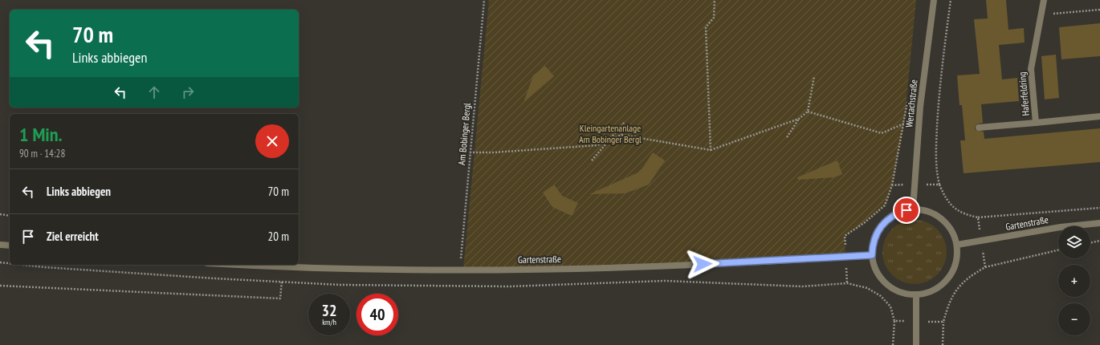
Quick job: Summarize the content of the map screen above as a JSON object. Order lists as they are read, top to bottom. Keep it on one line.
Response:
{"streets":{"street":["Haferfeldring","Wertachstraße","Gartenstraße"],"path":["Am Bobinger Bergl"]},"crossings":[["Wertachstraße","Gartenstraße"],["Am Bobinger Bergl","Gartenstraße"]],"parks":["Kleingartenanlage Am Bobinger Bergl"],"page":{"turn":["70 m","Links abbiegen"],"heading":["1 Min.","90 m · 14:28"],"list":[{"name":"Links abbiegen","value":"70 m"},{"name":"Ziel erreicht","value":"20 m"}],"map_buttons":["+","−"],"speed":"32 km/h","limit":"40"}}
